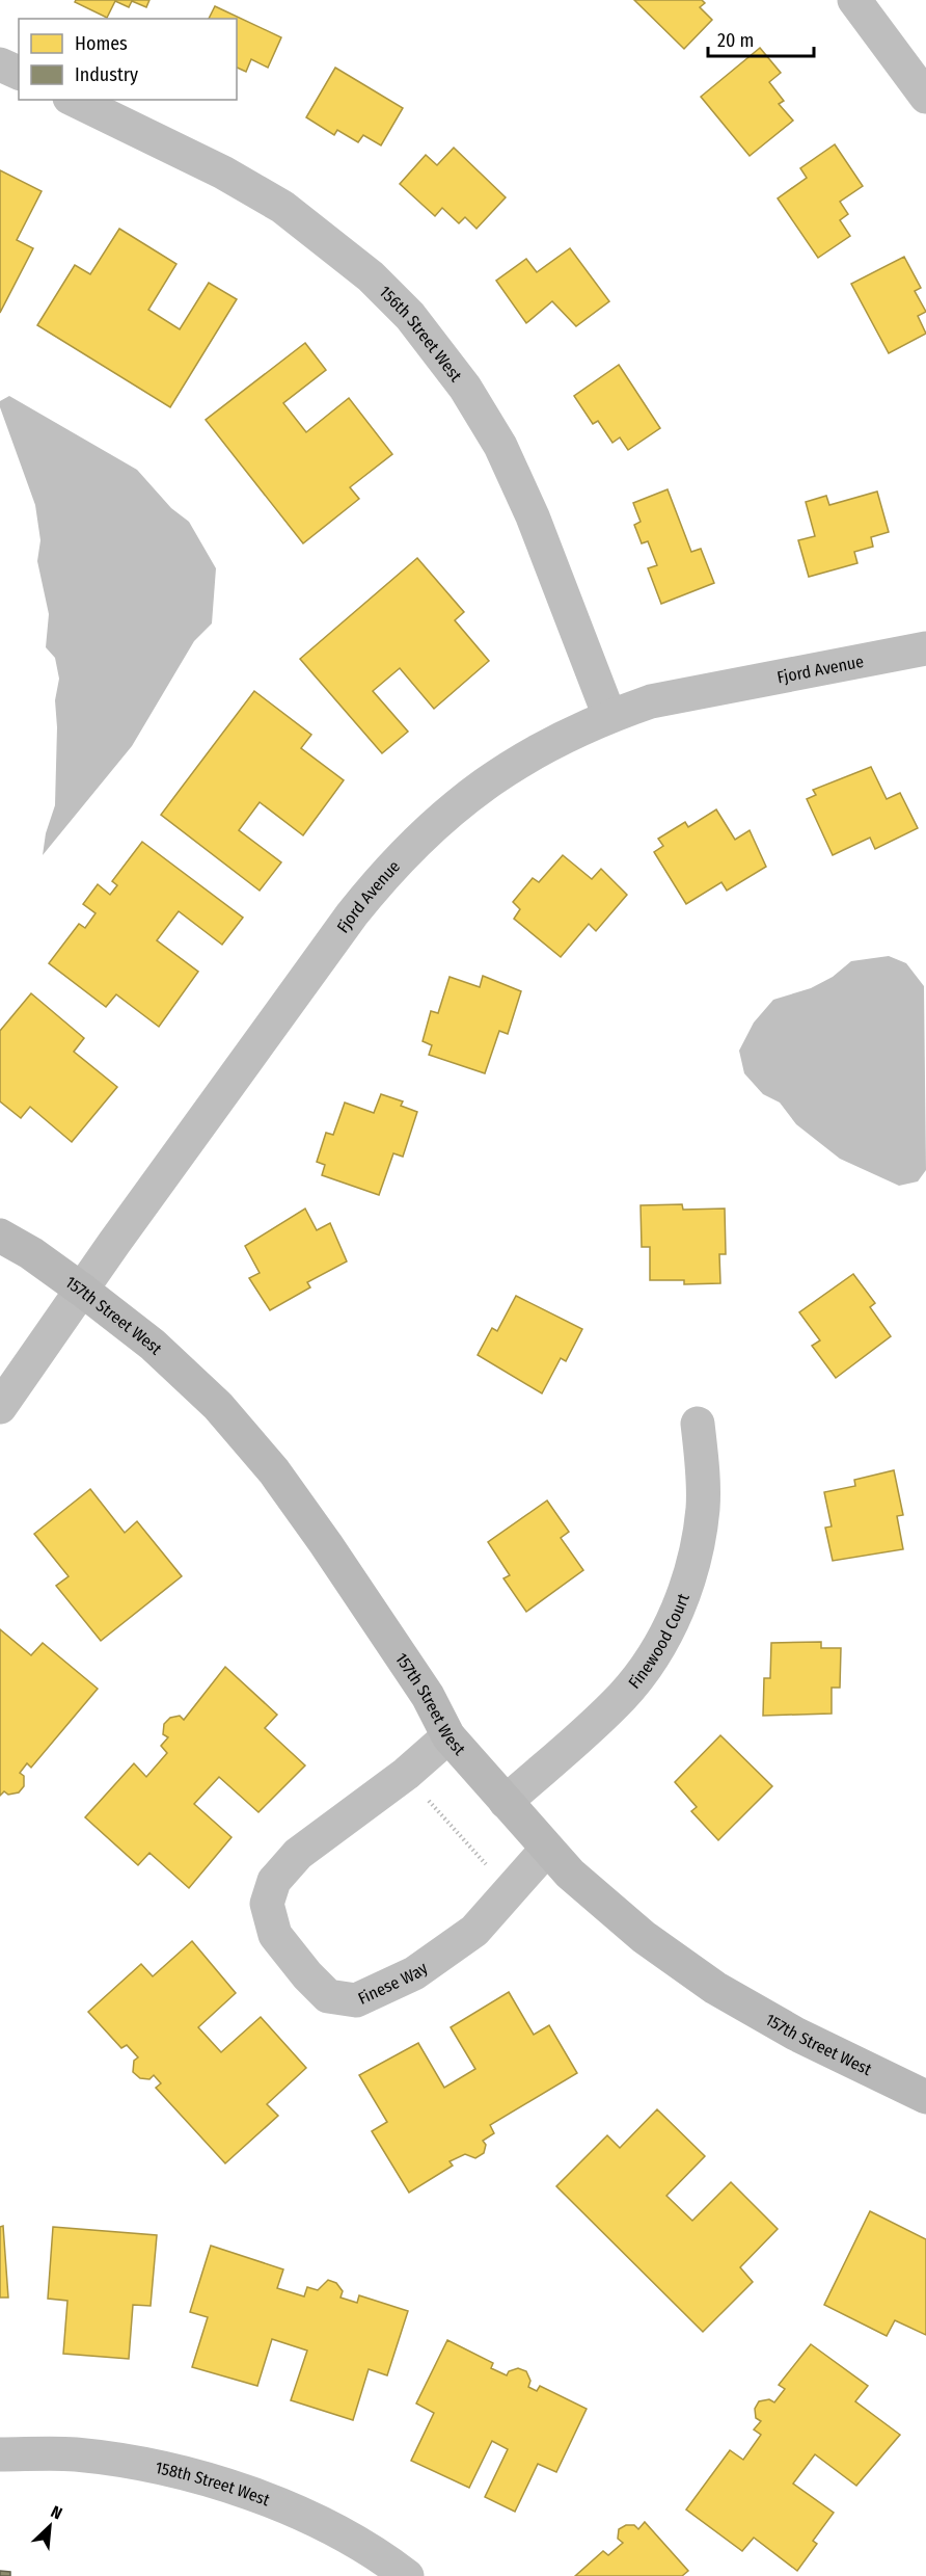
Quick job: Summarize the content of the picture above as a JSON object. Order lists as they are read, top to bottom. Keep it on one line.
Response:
{"streets":{"street":["156th Street West","Fjord Avenue","157th Street West","Finewood Court","Finese Way","158th Street West"]},"crossings":[["156th Street West","Fjord Avenue"],["Fjord Avenue","157th Street West"],["157th Street West","Finewood Court"],["157th Street West","Finese Way"]],"legend":["Homes","Industry"],"scale_bar":"20 m","north":"top right"}
